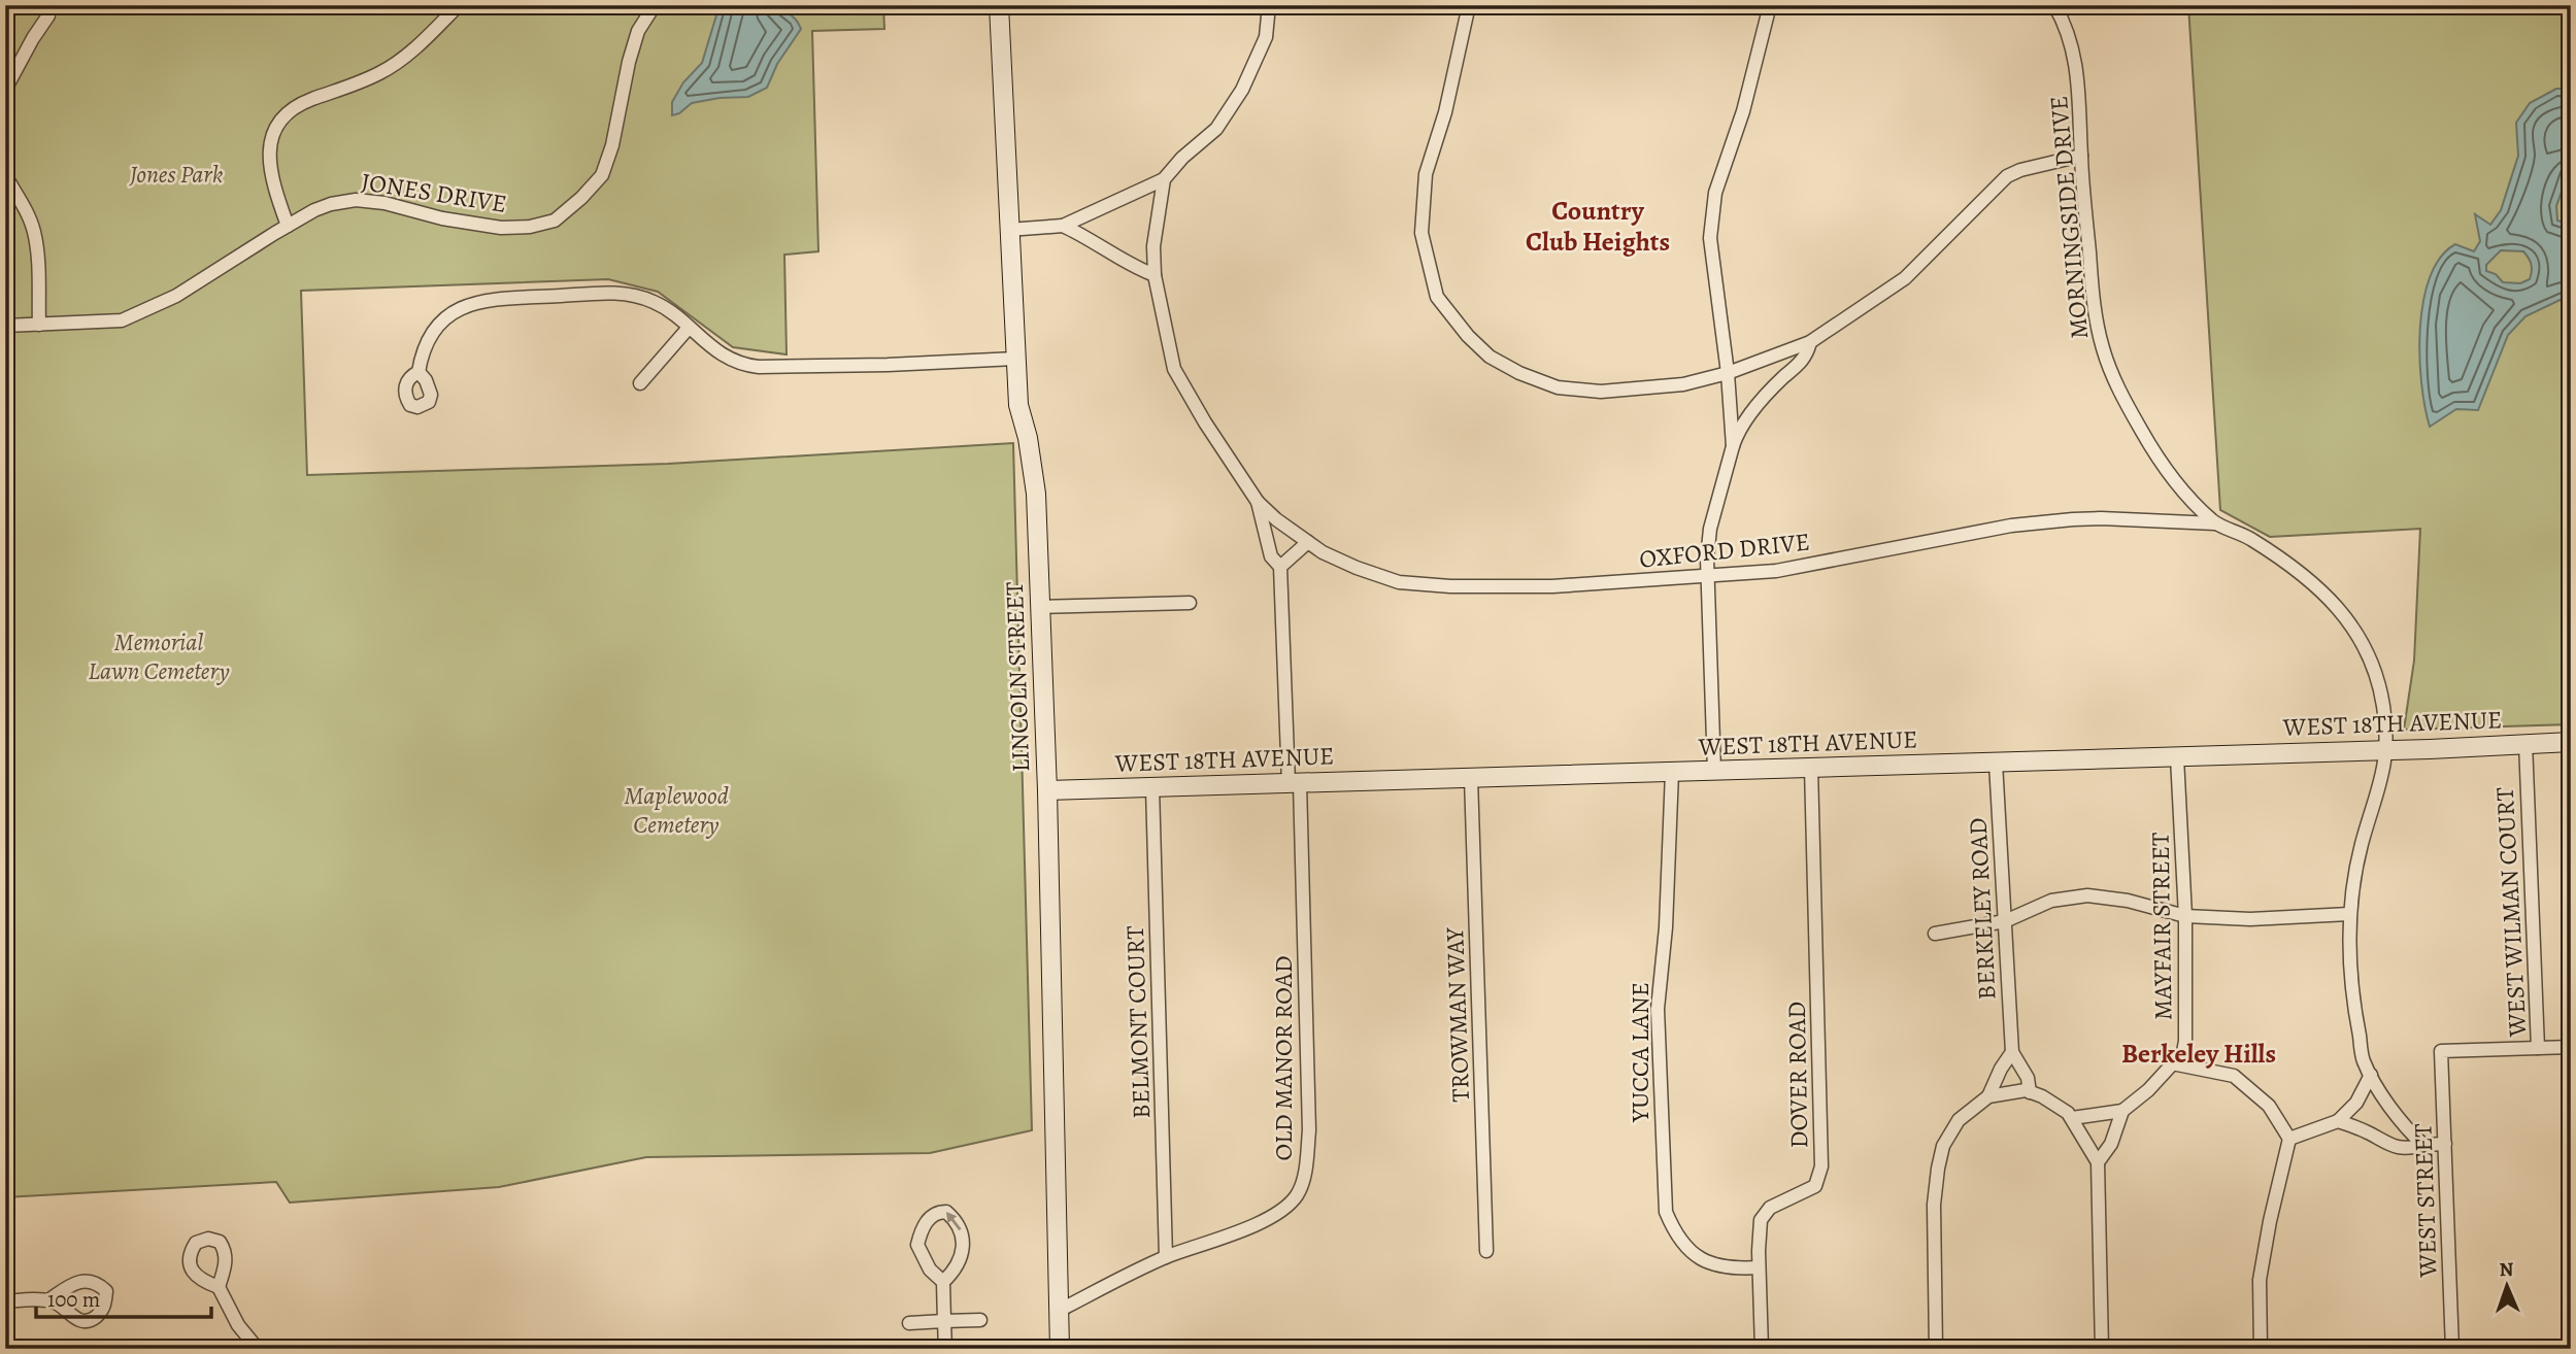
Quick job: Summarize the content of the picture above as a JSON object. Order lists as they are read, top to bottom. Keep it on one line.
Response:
{"streets":{"street":["JONES DRIVE","MORNINGSIDE DRIVE","OXFORD DRIVE","LINCOLN STREET","WEST 18TH AVENUE","BERKELEY ROAD","WEST WILMAN COURT","MAYFAIR STREET","TROWMAN WAY","BELMONT COURT","YUCCA LANE","OLD MANOR ROAD","DOVER ROAD","WEST STREET"]},"crossings":[["MORNINGSIDE DRIVE","OXFORD DRIVE"],["MORNINGSIDE DRIVE","WEST 18TH AVENUE"],["LINCOLN STREET","WEST 18TH AVENUE"],["LINCOLN STREET","OLD MANOR ROAD"],["WEST 18TH AVENUE","BERKELEY ROAD"],["WEST 18TH AVENUE","WEST WILMAN COURT"],["WEST 18TH AVENUE","MAYFAIR STREET"],["WEST 18TH AVENUE","TROWMAN WAY"],["WEST 18TH AVENUE","BELMONT COURT"],["WEST 18TH AVENUE","YUCCA LANE"],["WEST 18TH AVENUE","OLD MANOR ROAD"],["WEST 18TH AVENUE","DOVER ROAD"],["BERKELEY ROAD","MAYFAIR STREET"],["WEST WILMAN COURT","WEST STREET"],["BELMONT COURT","OLD MANOR ROAD"],["YUCCA LANE","DOVER ROAD"]],"districts":["Country Club Heights","Berkeley Hills"],"parks":["Jones Park","Memorial Lawn Cemetery","Maplewood Cemetery"],"scale_bar":"100 m","north":"top"}
